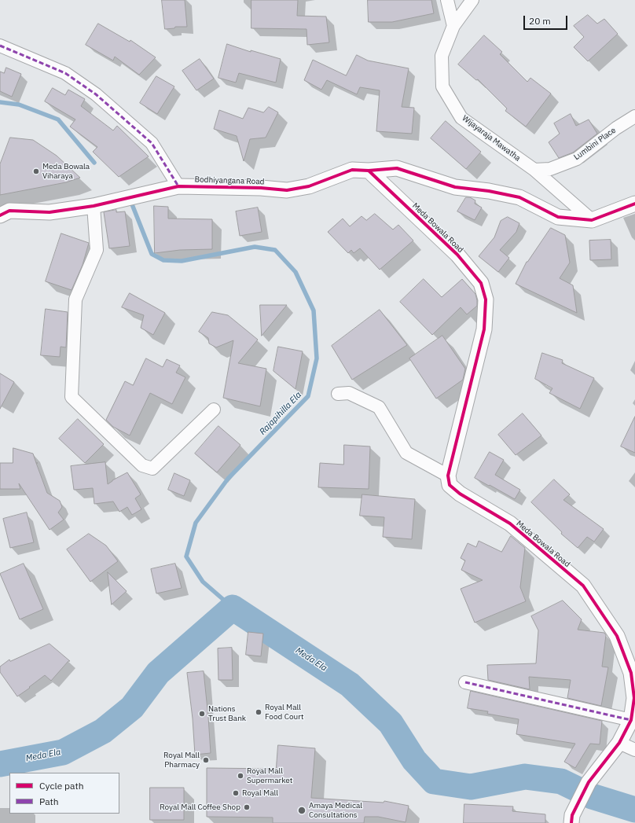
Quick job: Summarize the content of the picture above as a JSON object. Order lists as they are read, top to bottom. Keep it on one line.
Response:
{"streets":{"street":["Wijayaraja Mawatha","Lumbini Place","Bodhiyangana Road","Meda Bowala Road"]},"crossings":[["Wijayaraja Mawatha","Lumbini Place"],["Wijayaraja Mawatha","Bodhiyangana Road"],["Bodhiyangana Road","Meda Bowala Road"]],"water":["Rajapihilla Ela","Meda Ela"],"places":["Meda Bowala Viharaya","Royal Mall Food Court","Nations Trust Bank","Royal Mall Pharmacy","Royal Mall Supermarket","Royal Mall","Royal Mall Coffee Shop","Amaya Medical Consultations"],"legend":["Cycle path","Path"],"scale_bar":"20 m"}
